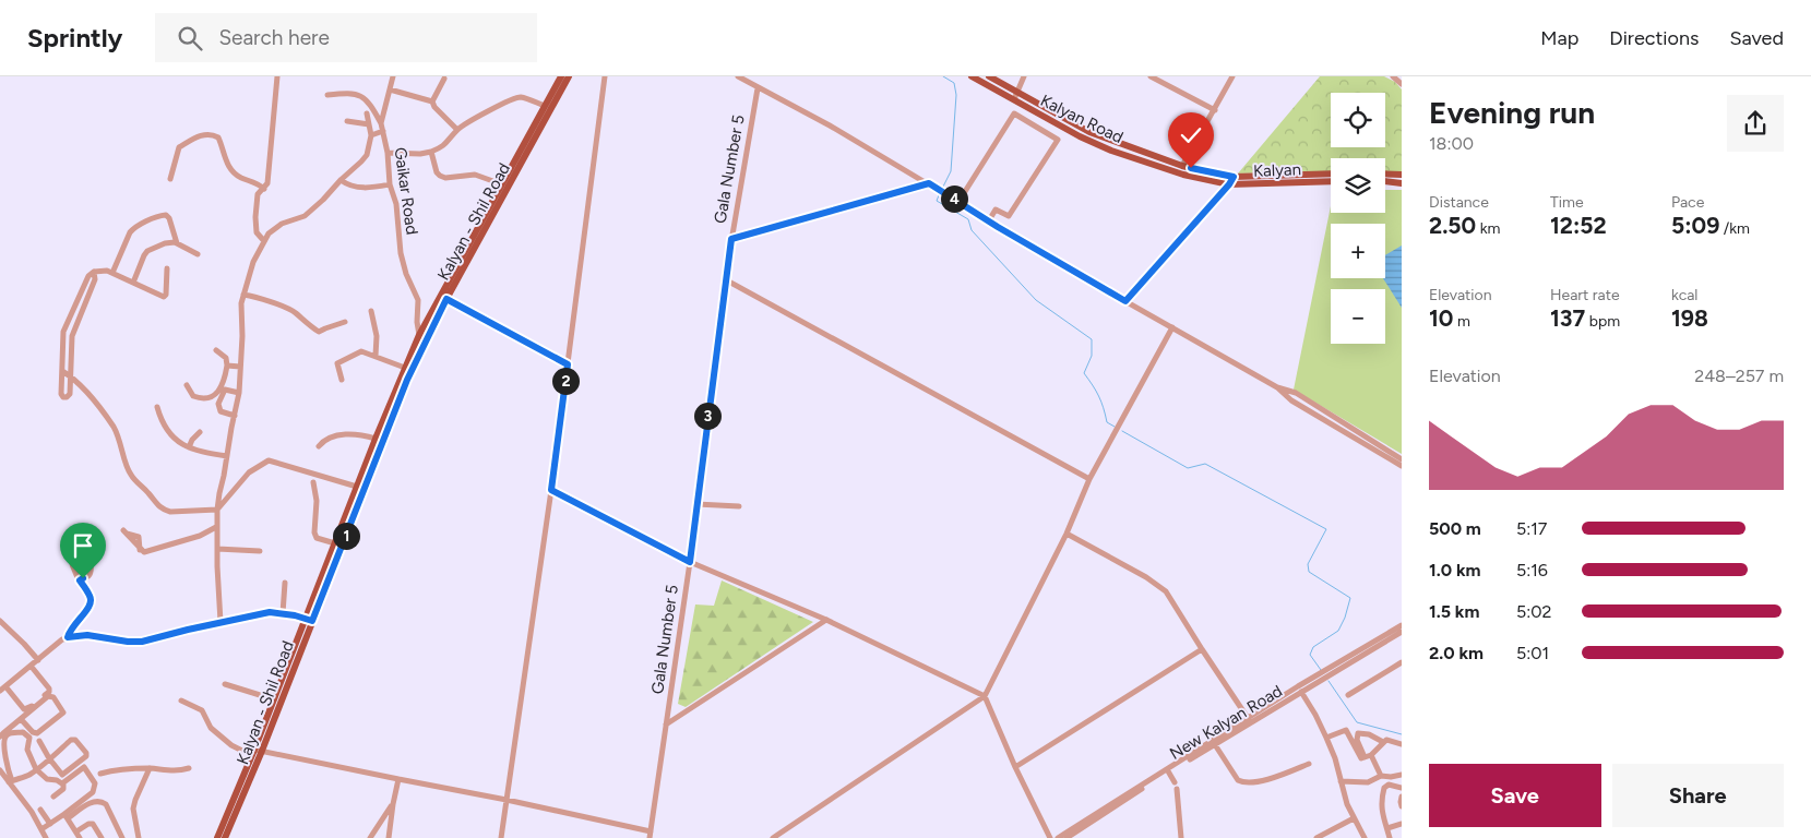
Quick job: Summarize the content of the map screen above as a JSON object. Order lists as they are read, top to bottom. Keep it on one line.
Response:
{"streets":{"main road":["Kalyan Road","Kalyan","Kalyan - Shil Road"],"street":["Gala Number 5","Gaikar Road","New Kalyan Road"]},"crossings":[["Kalyan Road","Kalyan"],["Gaikar Road","Kalyan - Shil Road"]],"page":{"header":"Sprintly","search":"Search here","nav":["Map","Directions","Saved"],"heading":["Evening run","18:00"],"map_buttons":["+","−"],"stats":[["Distance","2.50 km"],["Time","12:52"],["Pace","5:09 /km"],["Elevation","10 m"],["Heart rate","137 bpm"],["kcal","198"]],"pins":["4","2","3","1"],"chart":["Elevation","248–257 m"],"list":[{"name":"500 m","note":"5:17"},{"name":"1.0 km","note":"5:16"},{"name":"1.5 km","note":"5:02"},{"name":"2.0 km","note":"5:01"}],"buttons":["Save","Share"]}}
